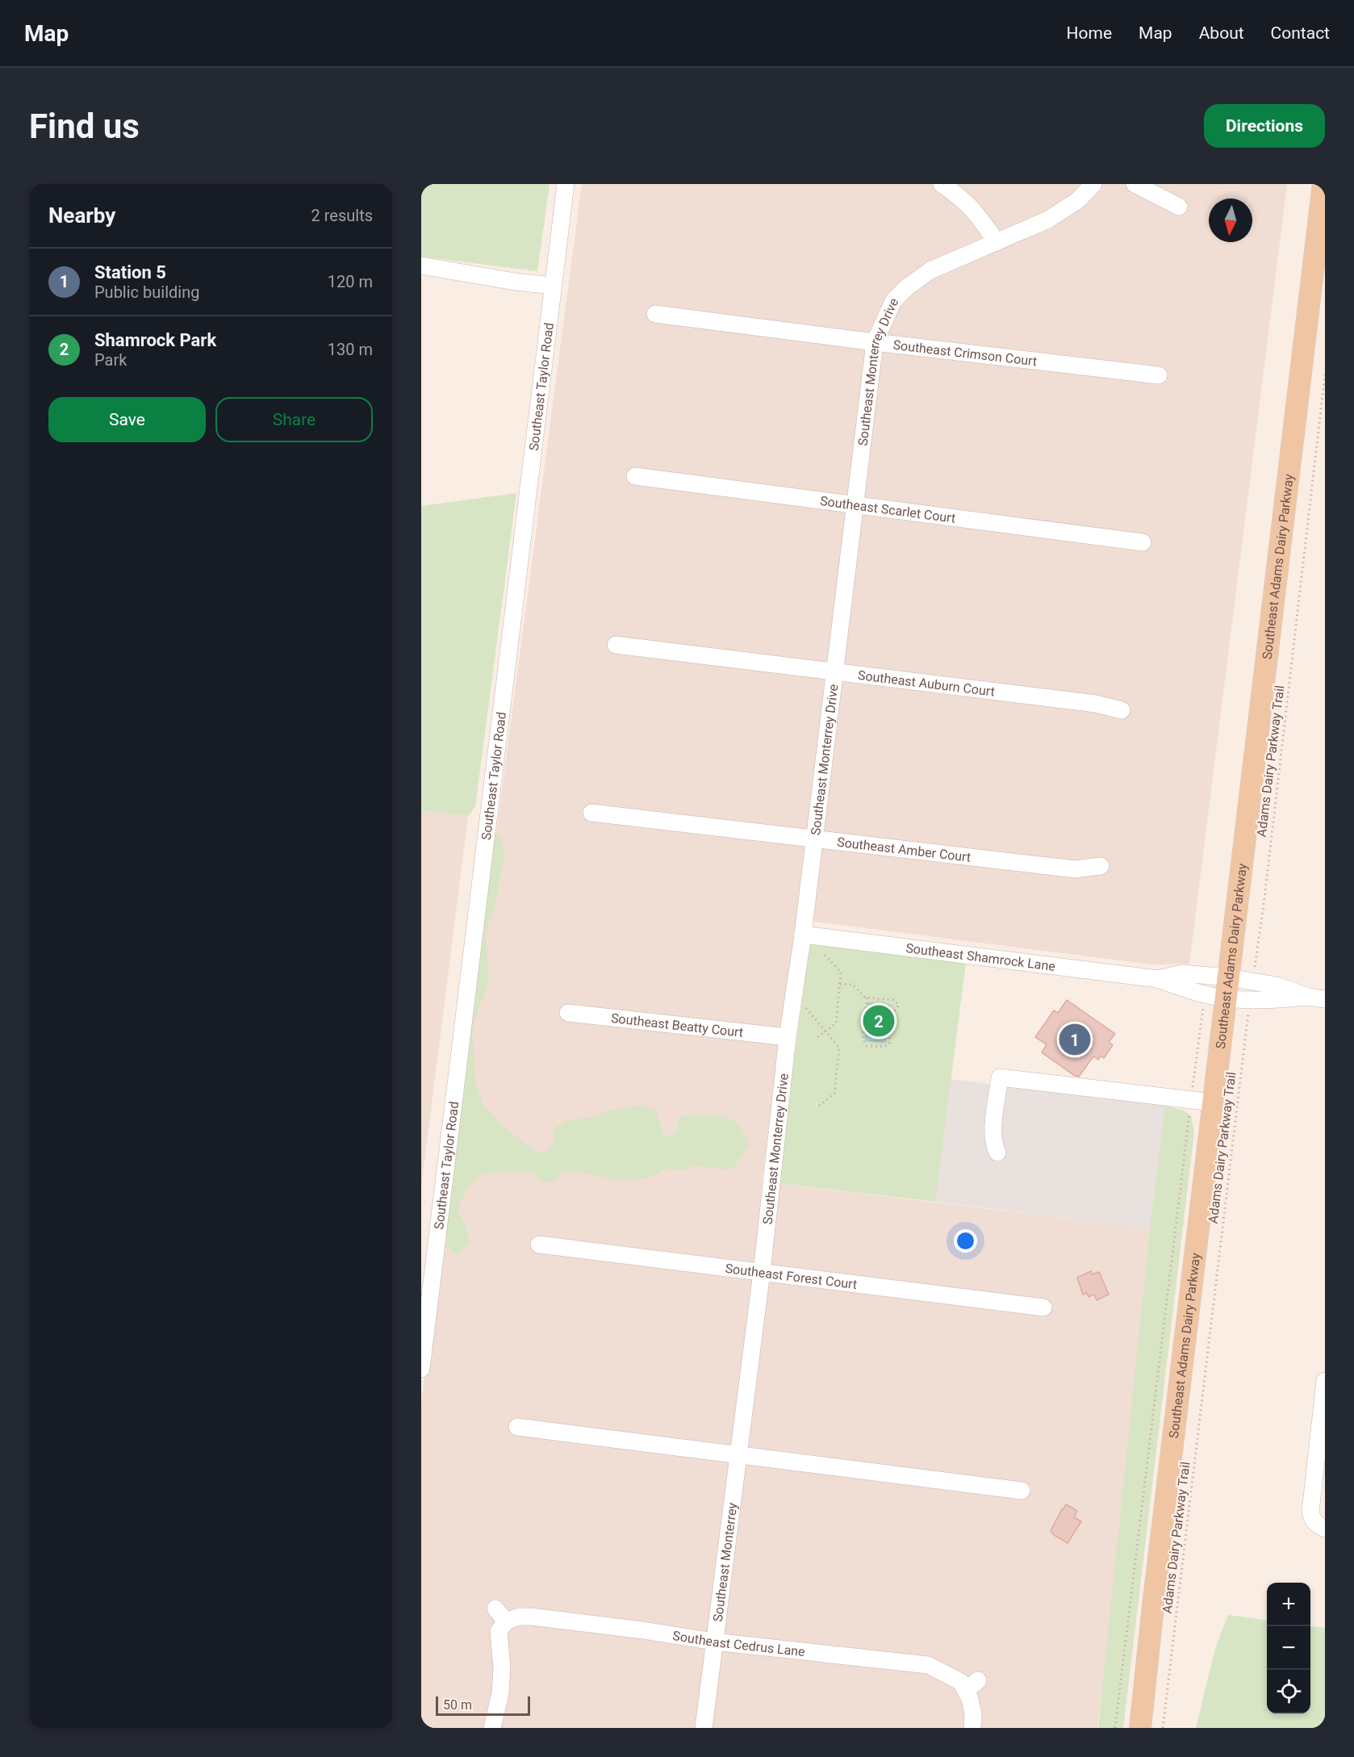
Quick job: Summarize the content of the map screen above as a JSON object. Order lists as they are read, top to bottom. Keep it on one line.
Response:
{"streets":{"main road":["Southeast Adams Dairy Parkway"],"street":["Southeast Crimson Court","Southeast Monterrey Drive","Southeast Taylor Road","Southeast Scarlet Court","Southeast Auburn Court","Southeast Amber Court","Southeast Shamrock Lane","Southeast Beatty Court","Southeast Forest Court","Southeast Monterrey","Southeast Cedrus Lane"],"path":["Adams Dairy Parkway Trail"]},"crossings":[["Southeast Crimson Court","Southeast Monterrey Drive"],["Southeast Monterrey Drive","Southeast Scarlet Court"],["Southeast Monterrey Drive","Southeast Auburn Court"],["Southeast Monterrey Drive","Southeast Amber Court"],["Southeast Monterrey Drive","Southeast Shamrock Lane"],["Southeast Monterrey Drive","Southeast Beatty Court"],["Southeast Monterrey Drive","Southeast Forest Court"],["Southeast Monterrey Drive","Southeast Monterrey"],["Southeast Adams Dairy Parkway","Southeast Shamrock Lane"],["Southeast Monterrey","Southeast Cedrus Lane"]],"scale_bar":"50 m","north":"bottom","page":{"header":"Map","nav":["Home","Map","About","Contact"],"buttons":["Directions",["Save","Share"]],"title":"Find us","heading":["Nearby","2 results"],"list":[{"mark":"1","name":"Station 5","note":"Public building","value":"120 m"},{"mark":"2","name":"Shamrock Park","note":"Park","value":"130 m"}],"pins":["2","1"],"map_buttons":["+","−"],"scale":"50 m"}}
